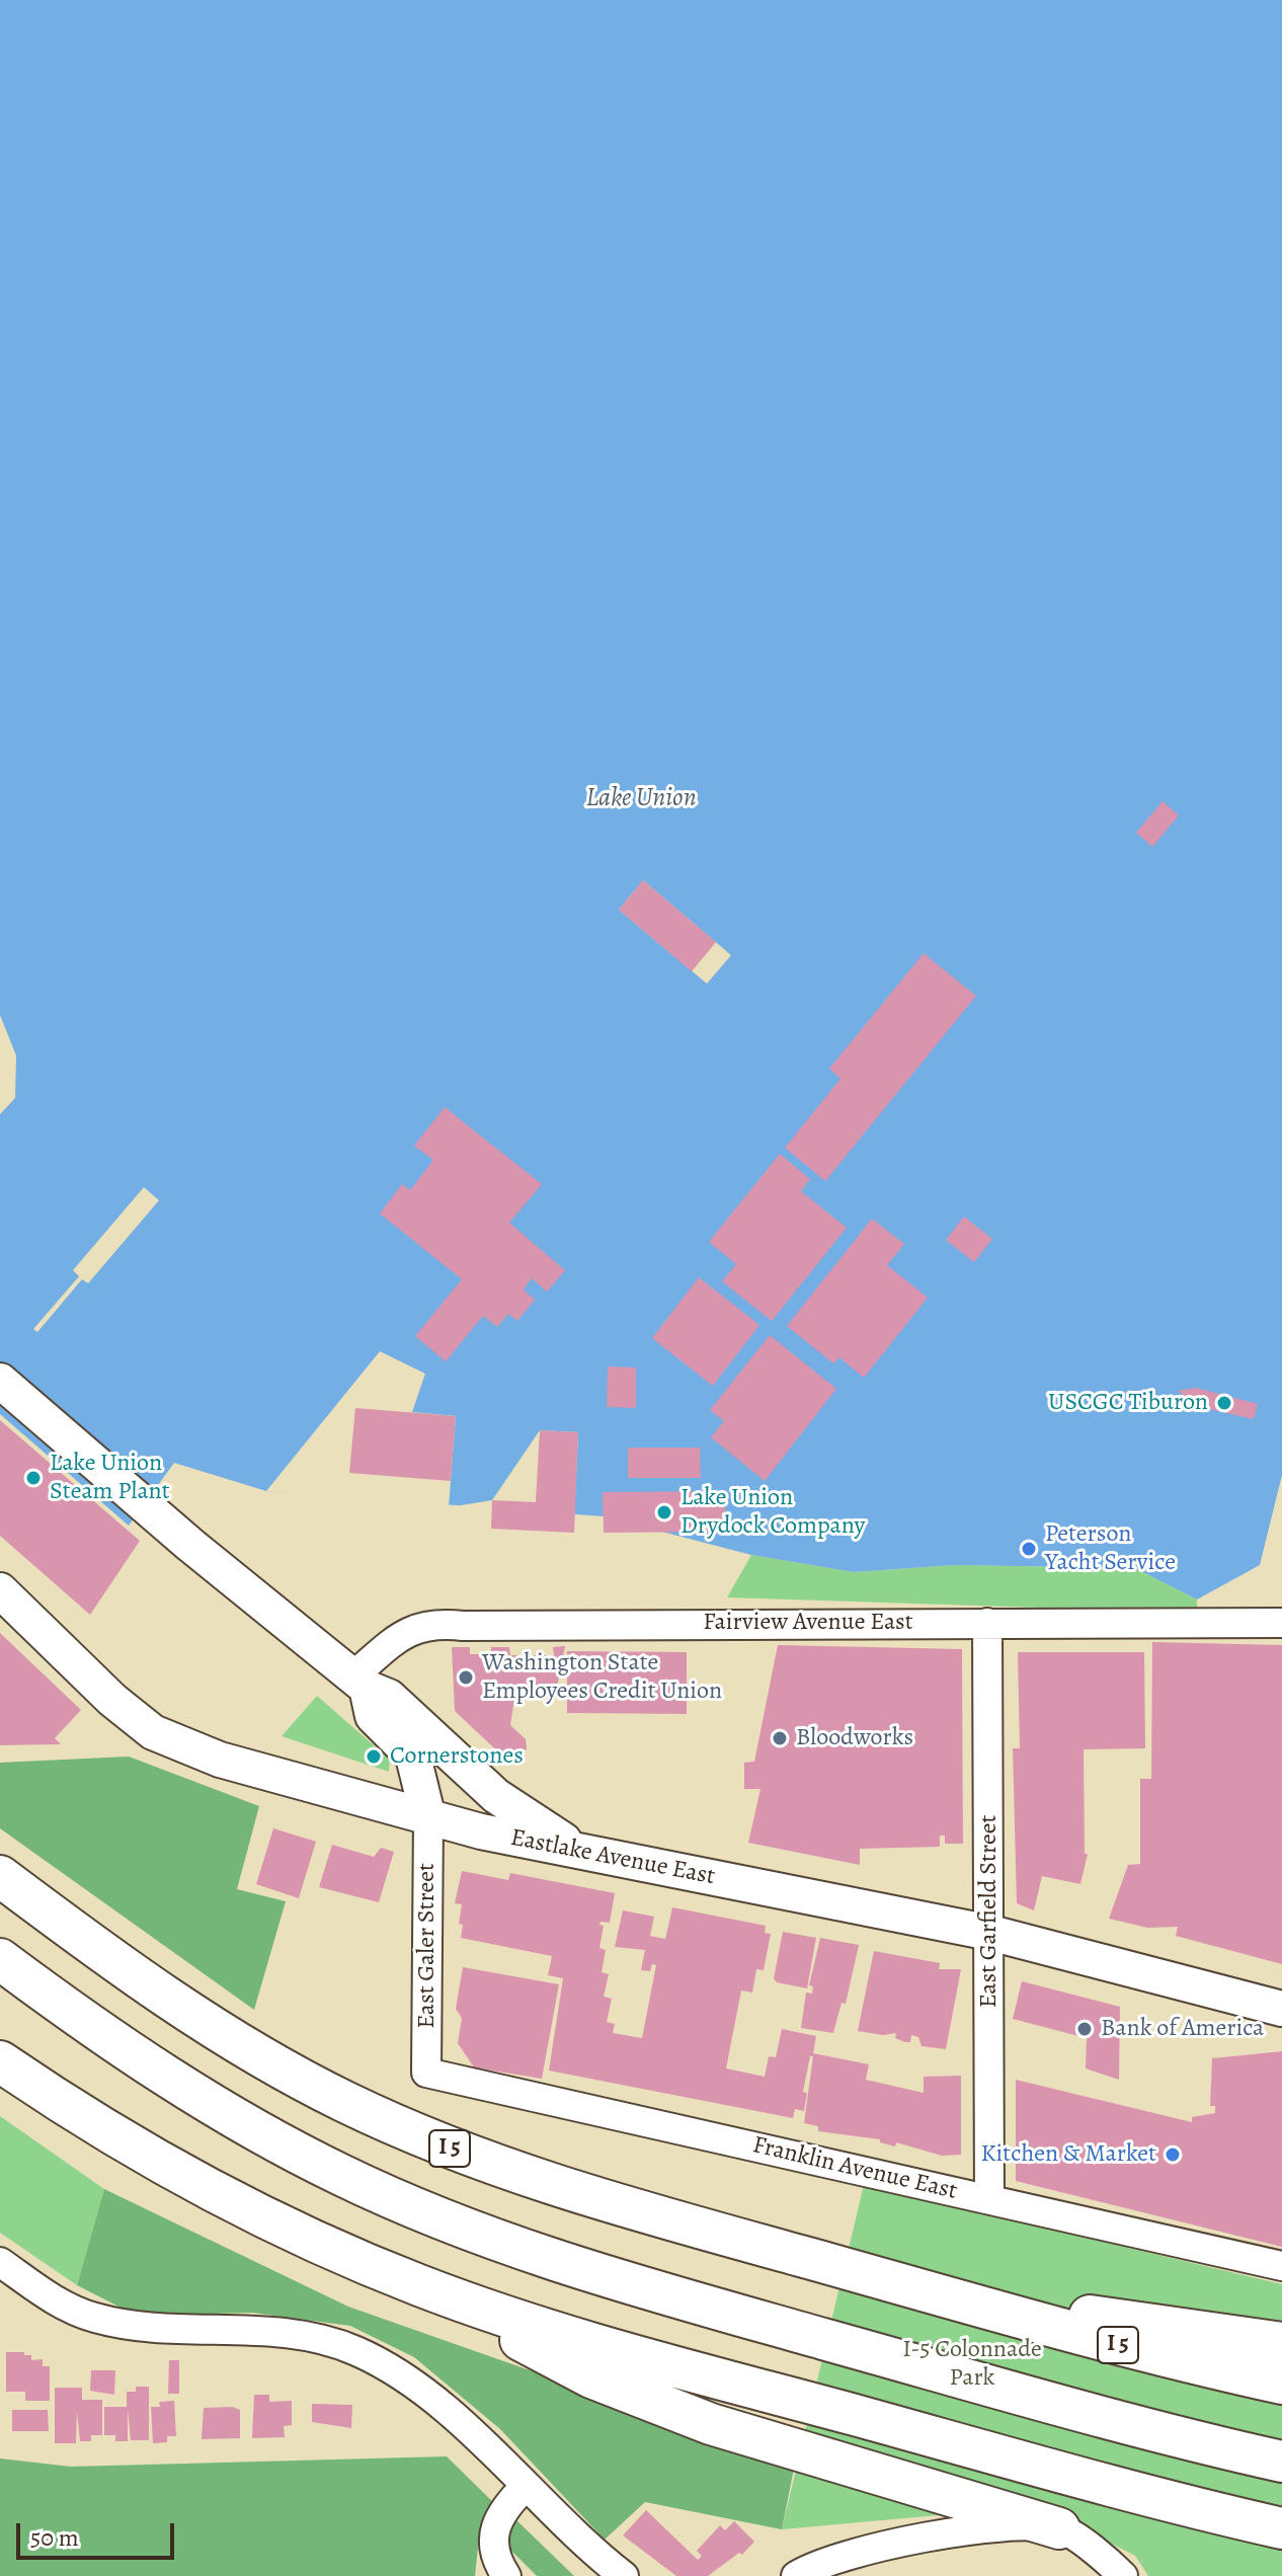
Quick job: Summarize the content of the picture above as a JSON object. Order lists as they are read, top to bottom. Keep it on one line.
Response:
{"streets":{"highway":["I 5"],"main road":["Eastlake Avenue East"],"street":["Fairview Avenue East","East Garfield Street","East Galer Street","Franklin Avenue East"]},"crossings":[["Fairview Avenue East","East Garfield Street"],["Eastlake Avenue East","East Garfield Street"],["Eastlake Avenue East","East Galer Street"],["East Garfield Street","Franklin Avenue East"],["East Galer Street","Franklin Avenue East"]],"water":["Lake Union"],"parks":["I-5 Colonnade Park"],"places":["USCGC Tiburon","Lake Union Steam Plant","Lake Union Drydock Company","Peterson Yacht Service","Washington State Employees Credit Union","Bloodworks","Cornerstones","Bank of America","Kitchen & Market"],"scale_bar":"50 m"}
